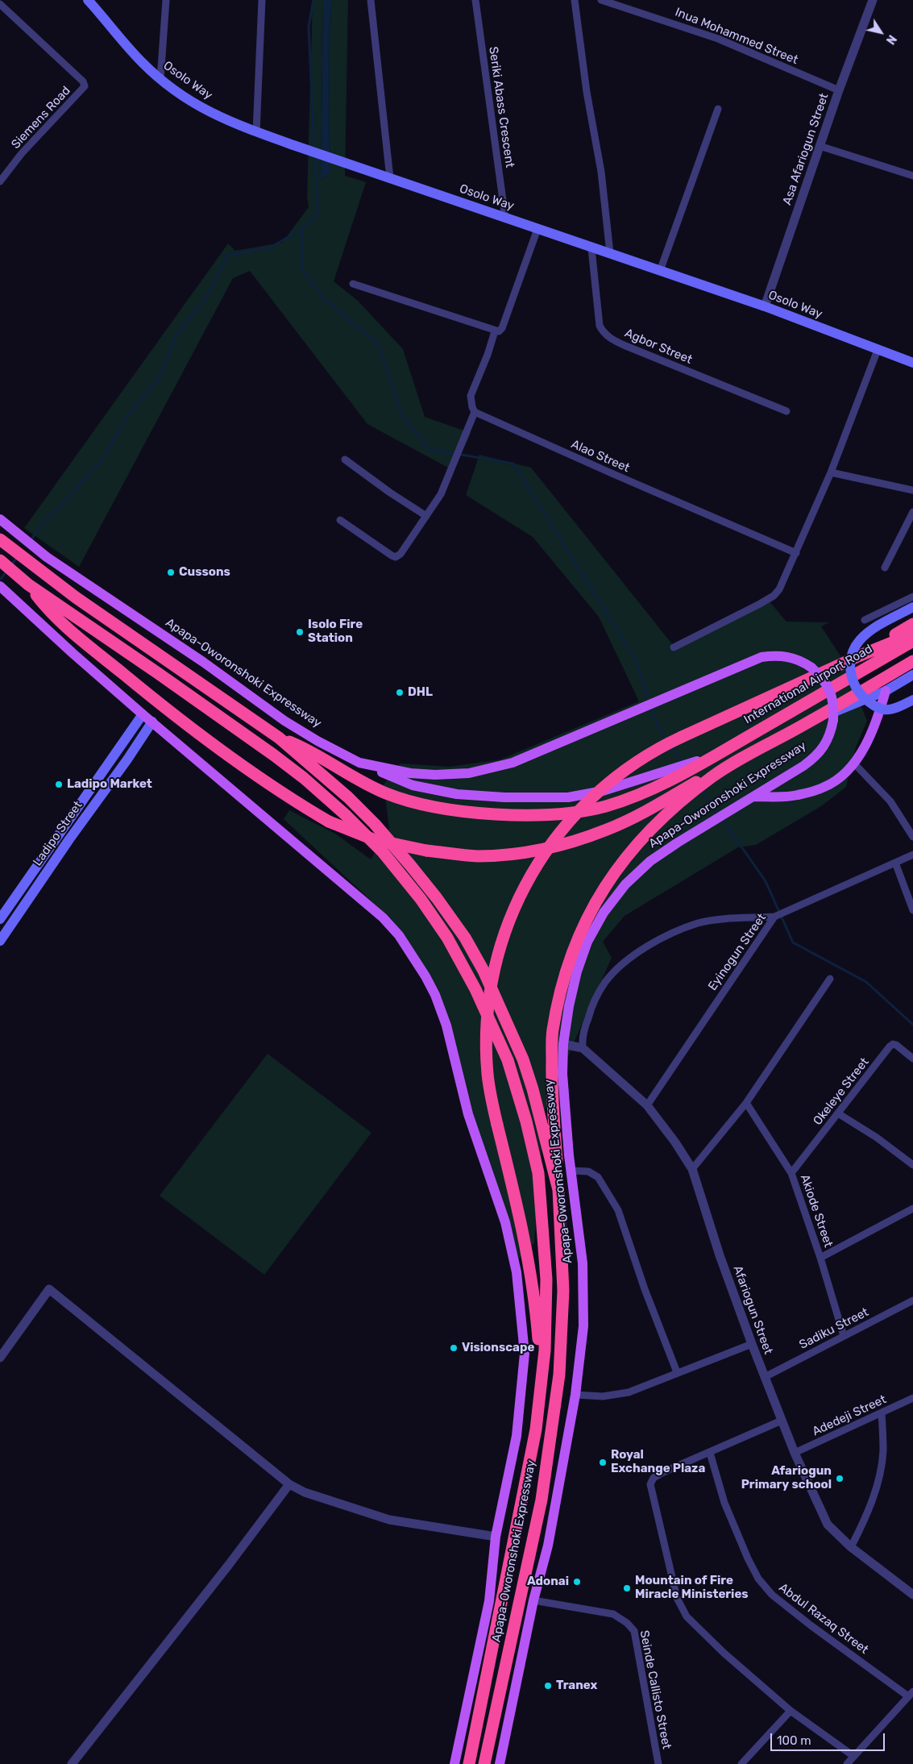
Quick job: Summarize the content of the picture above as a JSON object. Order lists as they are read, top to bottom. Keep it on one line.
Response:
{"streets":{"highway":["Apapa-Oworonshoki Expressway","International Airport Road"],"main road":["Osolo Way","Ladipo Street"],"street":["Inua Mohammed Street","Seriki Abass Crescent","Siemens Road","Asa Afariogun Street","Agbor Street","Alao Street","Eyinogun Street","Okeleye Street","Akiode Street","Afariogun Street","Sadiku Street","Adedeji Street","Abdul Razaq Street","Seinde Callisto Street"]},"crossings":[["Inua Mohammed Street","Asa Afariogun Street"],["Osolo Way","Seriki Abass Crescent"],["Osolo Way","Asa Afariogun Street"],["Osolo Way","Agbor Street"],["Apapa-Oworonshoki Expressway","International Airport Road"],["Apapa-Oworonshoki Expressway","Ladipo Street"],["Apapa-Oworonshoki Expressway","Afariogun Street"],["Apapa-Oworonshoki Expressway","Seinde Callisto Street"],["Eyinogun Street","Afariogun Street"],["Okeleye Street","Akiode Street"],["Akiode Street","Sadiku Street"],["Afariogun Street","Sadiku Street"],["Afariogun Street","Adedeji Street"]],"places":["Cussons","Isolo Fire Station","DHL","Ladipo Market","Visionscape","Royal Exchange Plaza","Afariogun Primary school","Adonai","Mountain of Fire Miracle Ministeries","Tranex"],"scale_bar":"100 m","north":"bottom right"}
